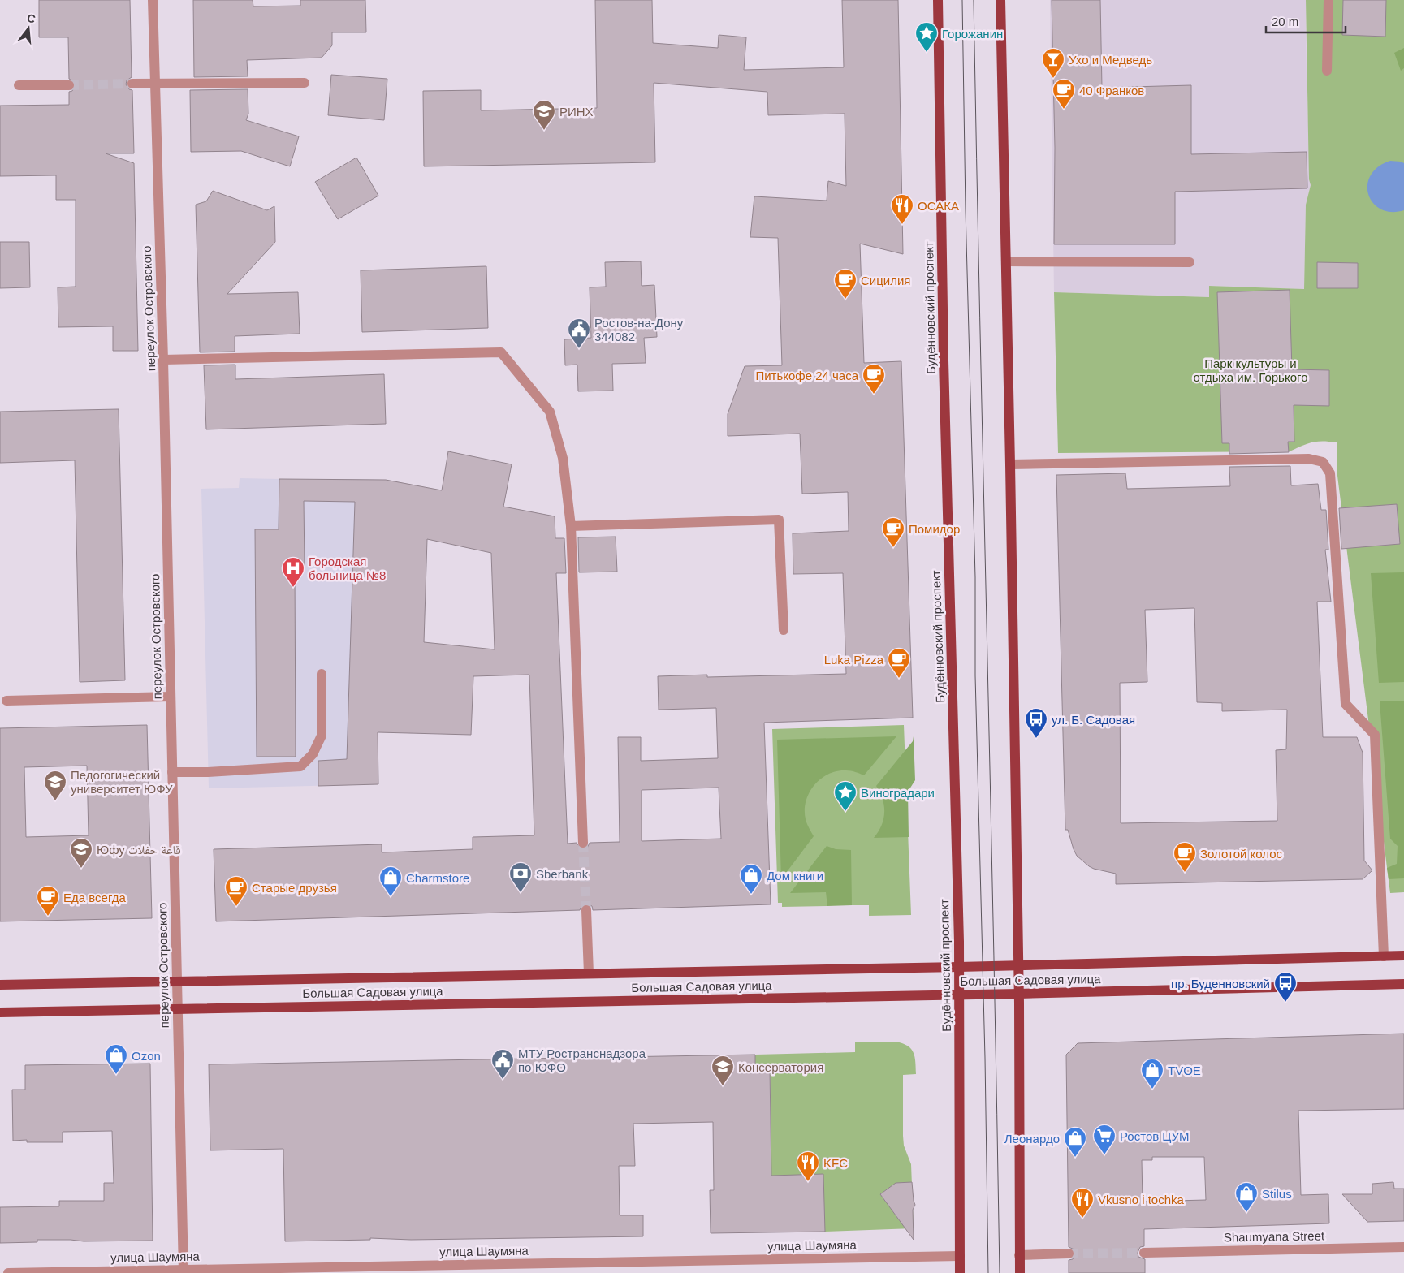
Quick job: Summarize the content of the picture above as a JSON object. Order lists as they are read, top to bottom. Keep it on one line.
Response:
{"streets":{"main road":["Будённовский проспект","Большая Садовая улица"],"street":["переулок Островского","Shaumyana Street","улица Шаумяна"]},"crossings":[["Будённовский проспект","Большая Садовая улица"],["Будённовский проспект","улица Шаумяна"],["переулок Островского","Большая Садовая улица"],["переулок Островского","улица Шаумяна"]],"parks":["Парк культуры и отдыха им. Горького"],"places":{"place":["Горожанин","Виноградари"],"bar":["Ухо и Медведь"],"cafe":["40 Франков","Сицилия","Питькофе 24 часа","Помидор","Luka Pizza","Золотой колос","Старые друзья","Еда всегда"],"school or university":["РИНХ","Педогогический университет ЮФУ","Юфу قاعة حفلات","Консерватория"],"restaurant":["ОСАКА","KFC","Vkusno i tochka"],"public building":["Ростов-на-Дону 344082","МТУ Ространснадзора по ЮФО"],"hospital":["Городская больница №8"],"bus stop":["ул. Б. Садовая","пр. Буденновский"],"bank":["Sberbank"],"shop":["Дом книги","Charmstore","Ozon","TVOE","Леонардо","Stilus"],"supermarket":["Ростов ЦУМ"]},"scale_bar":"20 m","north":"top"}
